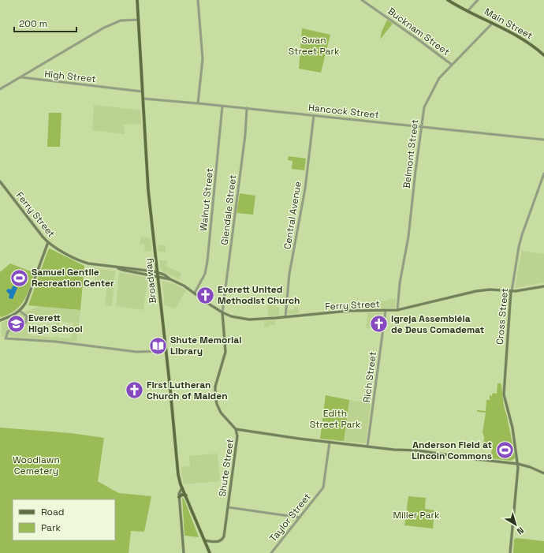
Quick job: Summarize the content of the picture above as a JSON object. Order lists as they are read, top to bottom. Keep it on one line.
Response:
{"streets":{"main road":["Main Street","Ferry Street","Broadway","Cross Street","Shute Street"],"street":["Bucknam Street","High Street","Hancock Street","Belmont Street","Walnut Street","Glendale Street","Central Avenue","Rich Street","Taylor Street"]},"crossings":[["Main Street","Belmont Street"],["Bucknam Street","Belmont Street"],["High Street","Broadway"],["Hancock Street","Belmont Street"],["Hancock Street","Walnut Street"],["Hancock Street","Glendale Street"],["Hancock Street","Central Avenue"],["Hancock Street","Broadway"],["Belmont Street","Ferry Street"],["Walnut Street","Ferry Street"],["Glendale Street","Ferry Street"],["Glendale Street","Shute Street"],["Ferry Street","Central Avenue"],["Ferry Street","Broadway"],["Ferry Street","Cross Street"],["Ferry Street","Rich Street"],["Ferry Street","Shute Street"],["Broadway","Shute Street"]],"parks":["Swan Street Park","Edith Street Park","Woodlawn Cemetery","Miller Park"],"places":{"sports":["Samuel Gentile Recreation Center","Anderson Field at Lincoln Commons"],"church":["Everett United Methodist Church","Igreja Assembléia de Deus Comademat","First Lutheran Church of Malden"],"school or university":["Everett High School"],"library":["Shute Memorial Library"]},"legend":["Road","Park"],"scale_bar":"200 m","north":"bottom right"}
